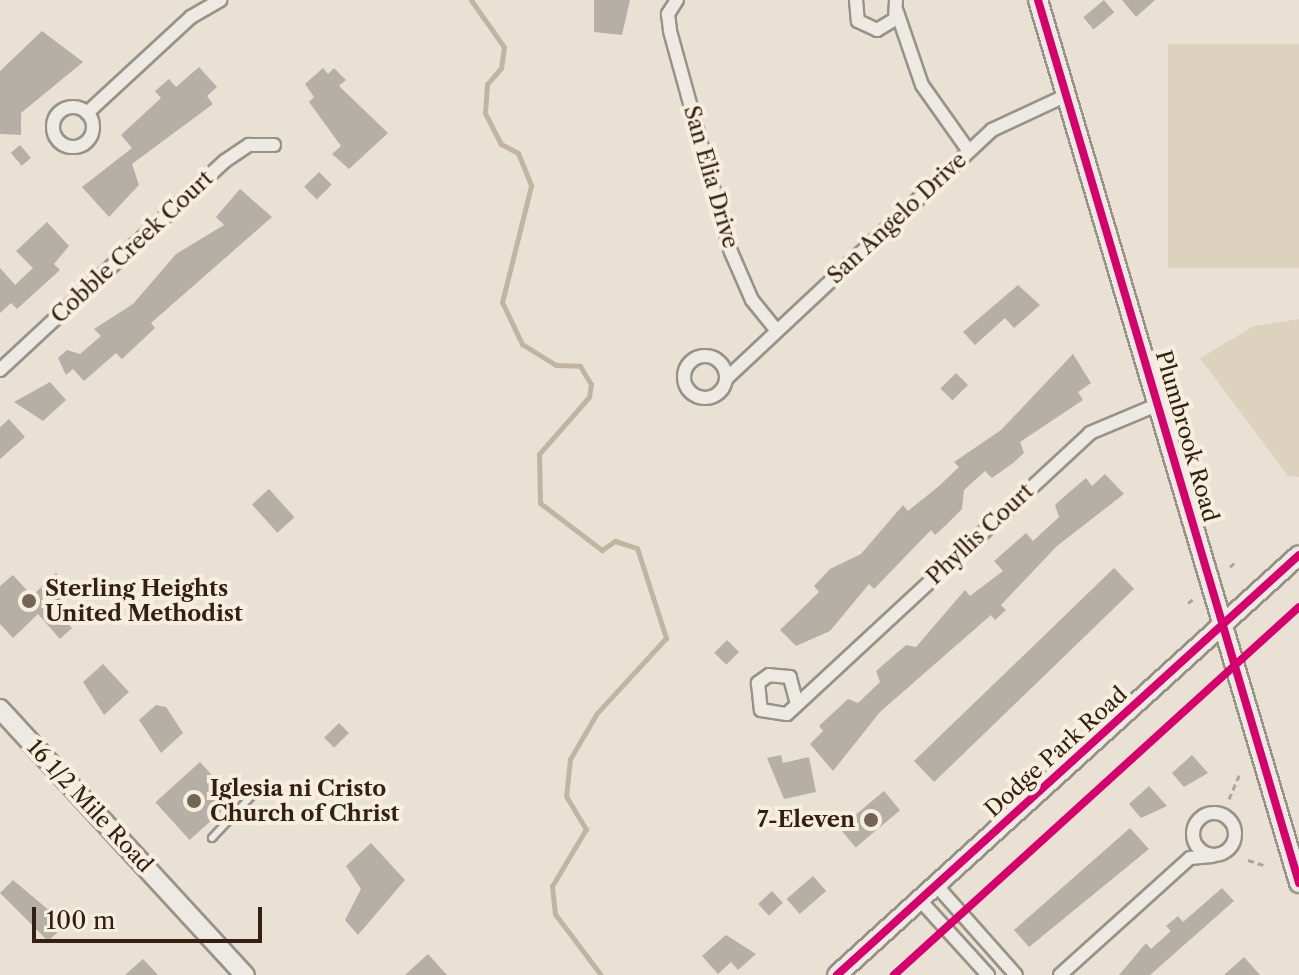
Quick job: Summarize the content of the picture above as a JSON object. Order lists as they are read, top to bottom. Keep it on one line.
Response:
{"streets":{"street":["San Elia Drive","San Angelo Drive","Cobble Creek Court","Plumbrook Road","Phyllis Court","Dodge Park Road","16 1/2 Mile Road"]},"crossings":[["San Elia Drive","San Angelo Drive"],["San Angelo Drive","Plumbrook Road"],["Plumbrook Road","Phyllis Court"],["Plumbrook Road","Dodge Park Road"]],"places":["Sterling Heights United Methodist","Iglesia ni Cristo Church of Christ","7-Eleven"],"scale_bar":"100 m"}
